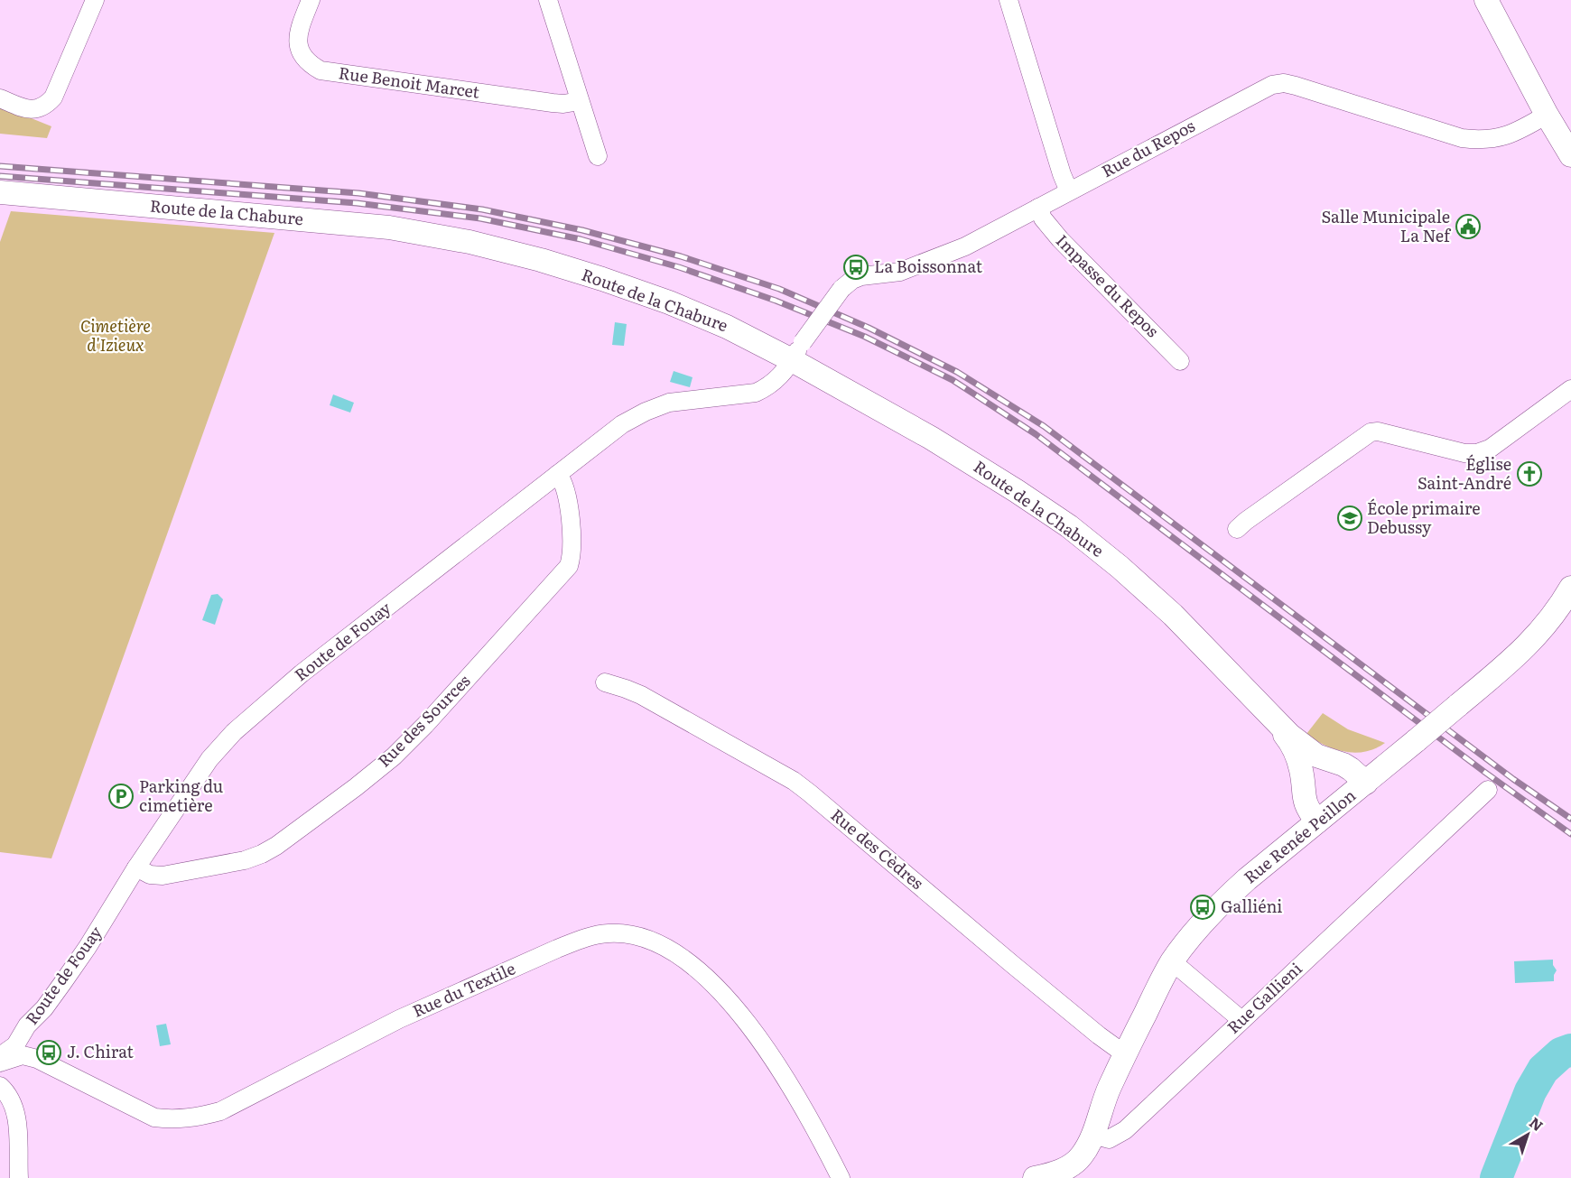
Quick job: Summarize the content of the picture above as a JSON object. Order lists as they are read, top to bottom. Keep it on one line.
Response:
{"streets":{"main road":["Route de la Chabure","Rue Renée Peillon"],"street":["Rue Benoit Marcet","Rue du Repos","Impasse du Repos","Route de Fouay","Rue des Sources","Rue des Cèdres","Rue du Textile","Rue Gallieni"]},"crossings":[["Rue du Repos","Route de la Chabure"],["Rue du Repos","Impasse du Repos"],["Rue du Repos","Route de Fouay"],["Route de la Chabure","Route de Fouay"],["Route de la Chabure","Rue Renée Peillon"],["Route de Fouay","Rue des Sources"],["Rue Renée Peillon","Rue des Cèdres"],["Rue Renée Peillon","Rue Gallieni"]],"parks":["Cimetière d'Izieux"],"places":{"public building":["Salle Municipale La Nef"],"bus stop":["La Boissonnat","Galliéni","J. Chirat"],"church":["Église Saint-André"],"school or university":["École primaire Debussy"],"parking":["Parking du cimetière"]},"north":"top right"}
